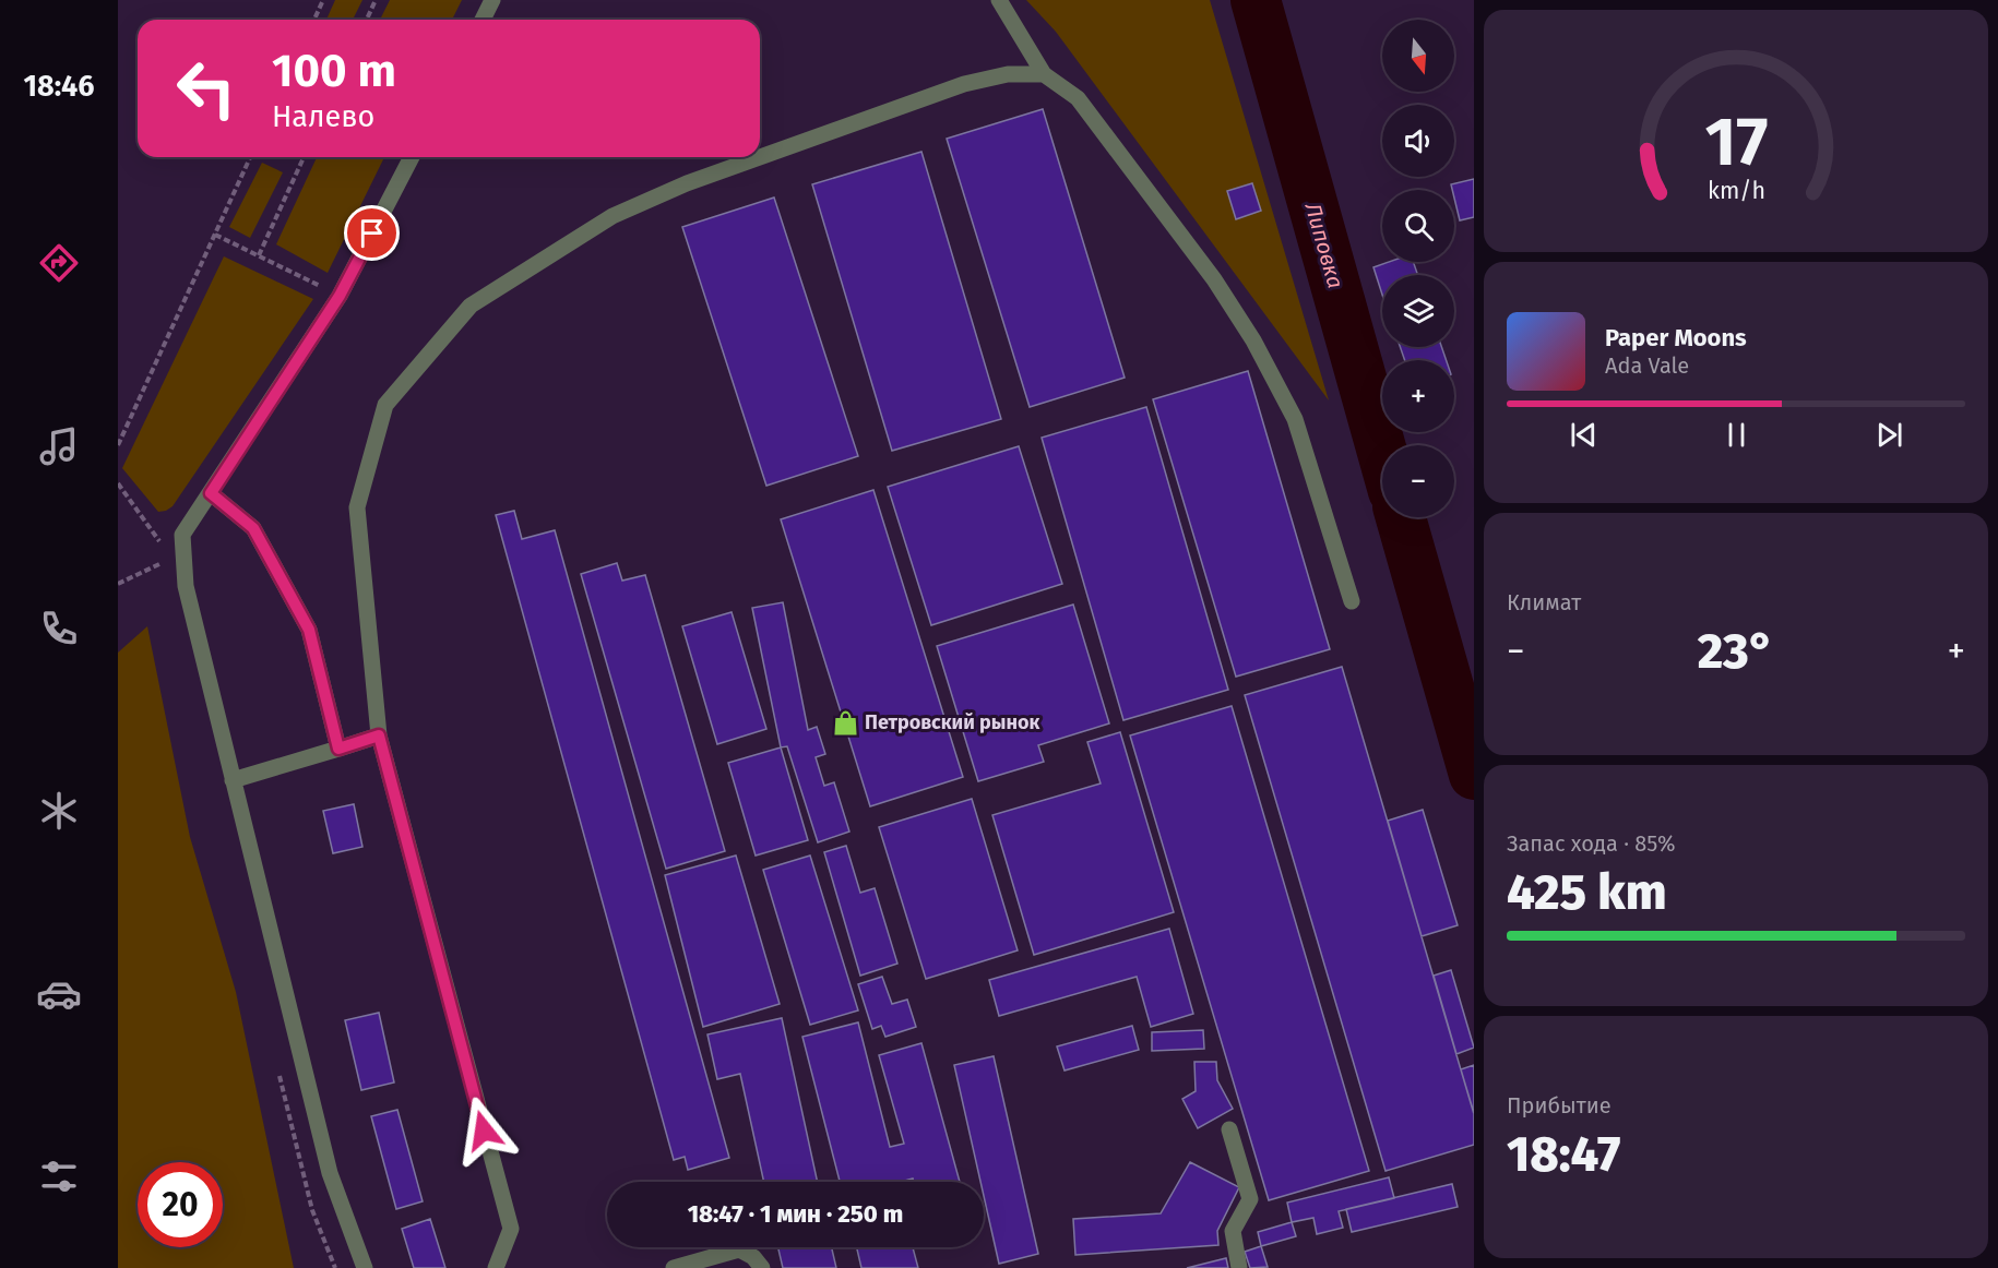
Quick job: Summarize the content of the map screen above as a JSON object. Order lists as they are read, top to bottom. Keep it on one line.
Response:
{"water":["Липовка"],"places":{"shop":["Петровский рынок"]},"north":"bottom","page":{"tabs":"18:46","map_buttons":["+","−"],"turn":["100 m","Налево"],"song":["Paper Moons","Ada Vale"],"tile":["Климат",["Запас хода · 85%","425 km"],["Прибытие","18:47"]],"heat":["−","23°","+"],"limit":"20","trip":"18:47 · 1 мин · 250 m","gauge":["17","km/h"]}}
